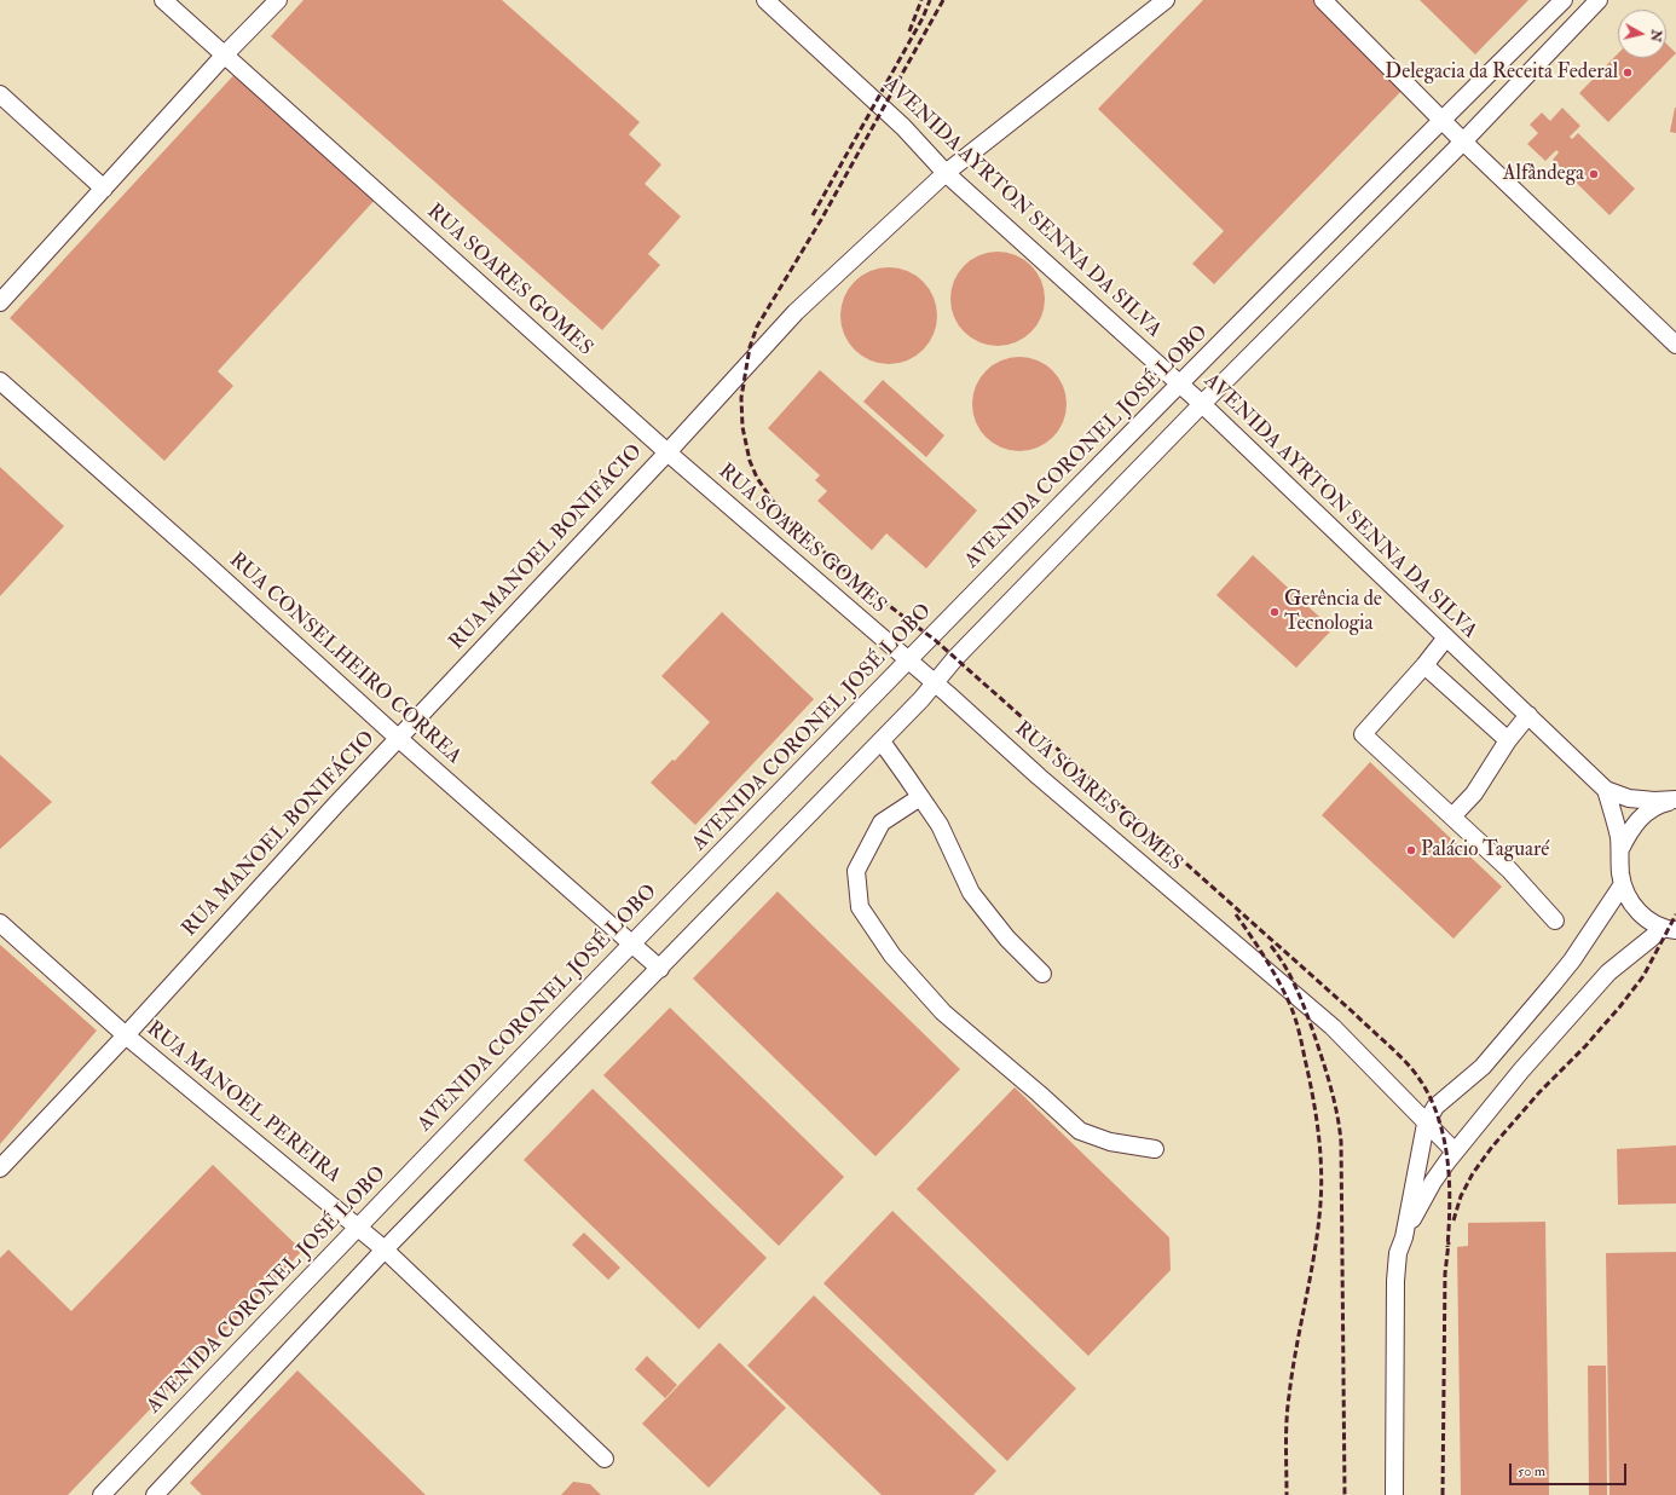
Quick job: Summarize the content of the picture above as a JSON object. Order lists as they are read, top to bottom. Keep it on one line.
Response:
{"streets":{"street":["AVENIDA AYRTON SENNA DA SILVA","RUA SOARES GOMES","AVENIDA CORONEL JOSÉ LOBO","RUA MANOEL BONIFÁCIO","RUA CONSELHEIRO CORREA","RUA MANOEL PEREIRA"]},"crossings":[["AVENIDA AYRTON SENNA DA SILVA","AVENIDA CORONEL JOSÉ LOBO"],["AVENIDA AYRTON SENNA DA SILVA","RUA MANOEL BONIFÁCIO"],["RUA SOARES GOMES","AVENIDA CORONEL JOSÉ LOBO"],["RUA SOARES GOMES","RUA MANOEL BONIFÁCIO"],["AVENIDA CORONEL JOSÉ LOBO","RUA CONSELHEIRO CORREA"],["AVENIDA CORONEL JOSÉ LOBO","RUA MANOEL PEREIRA"],["RUA MANOEL BONIFÁCIO","RUA CONSELHEIRO CORREA"],["RUA MANOEL BONIFÁCIO","RUA MANOEL PEREIRA"]],"places":["Delegacia da Receita Federal","Alfândega","Gerência de Tecnologia","Palácio Taguaré"],"scale_bar":"50 m","north":"right"}
